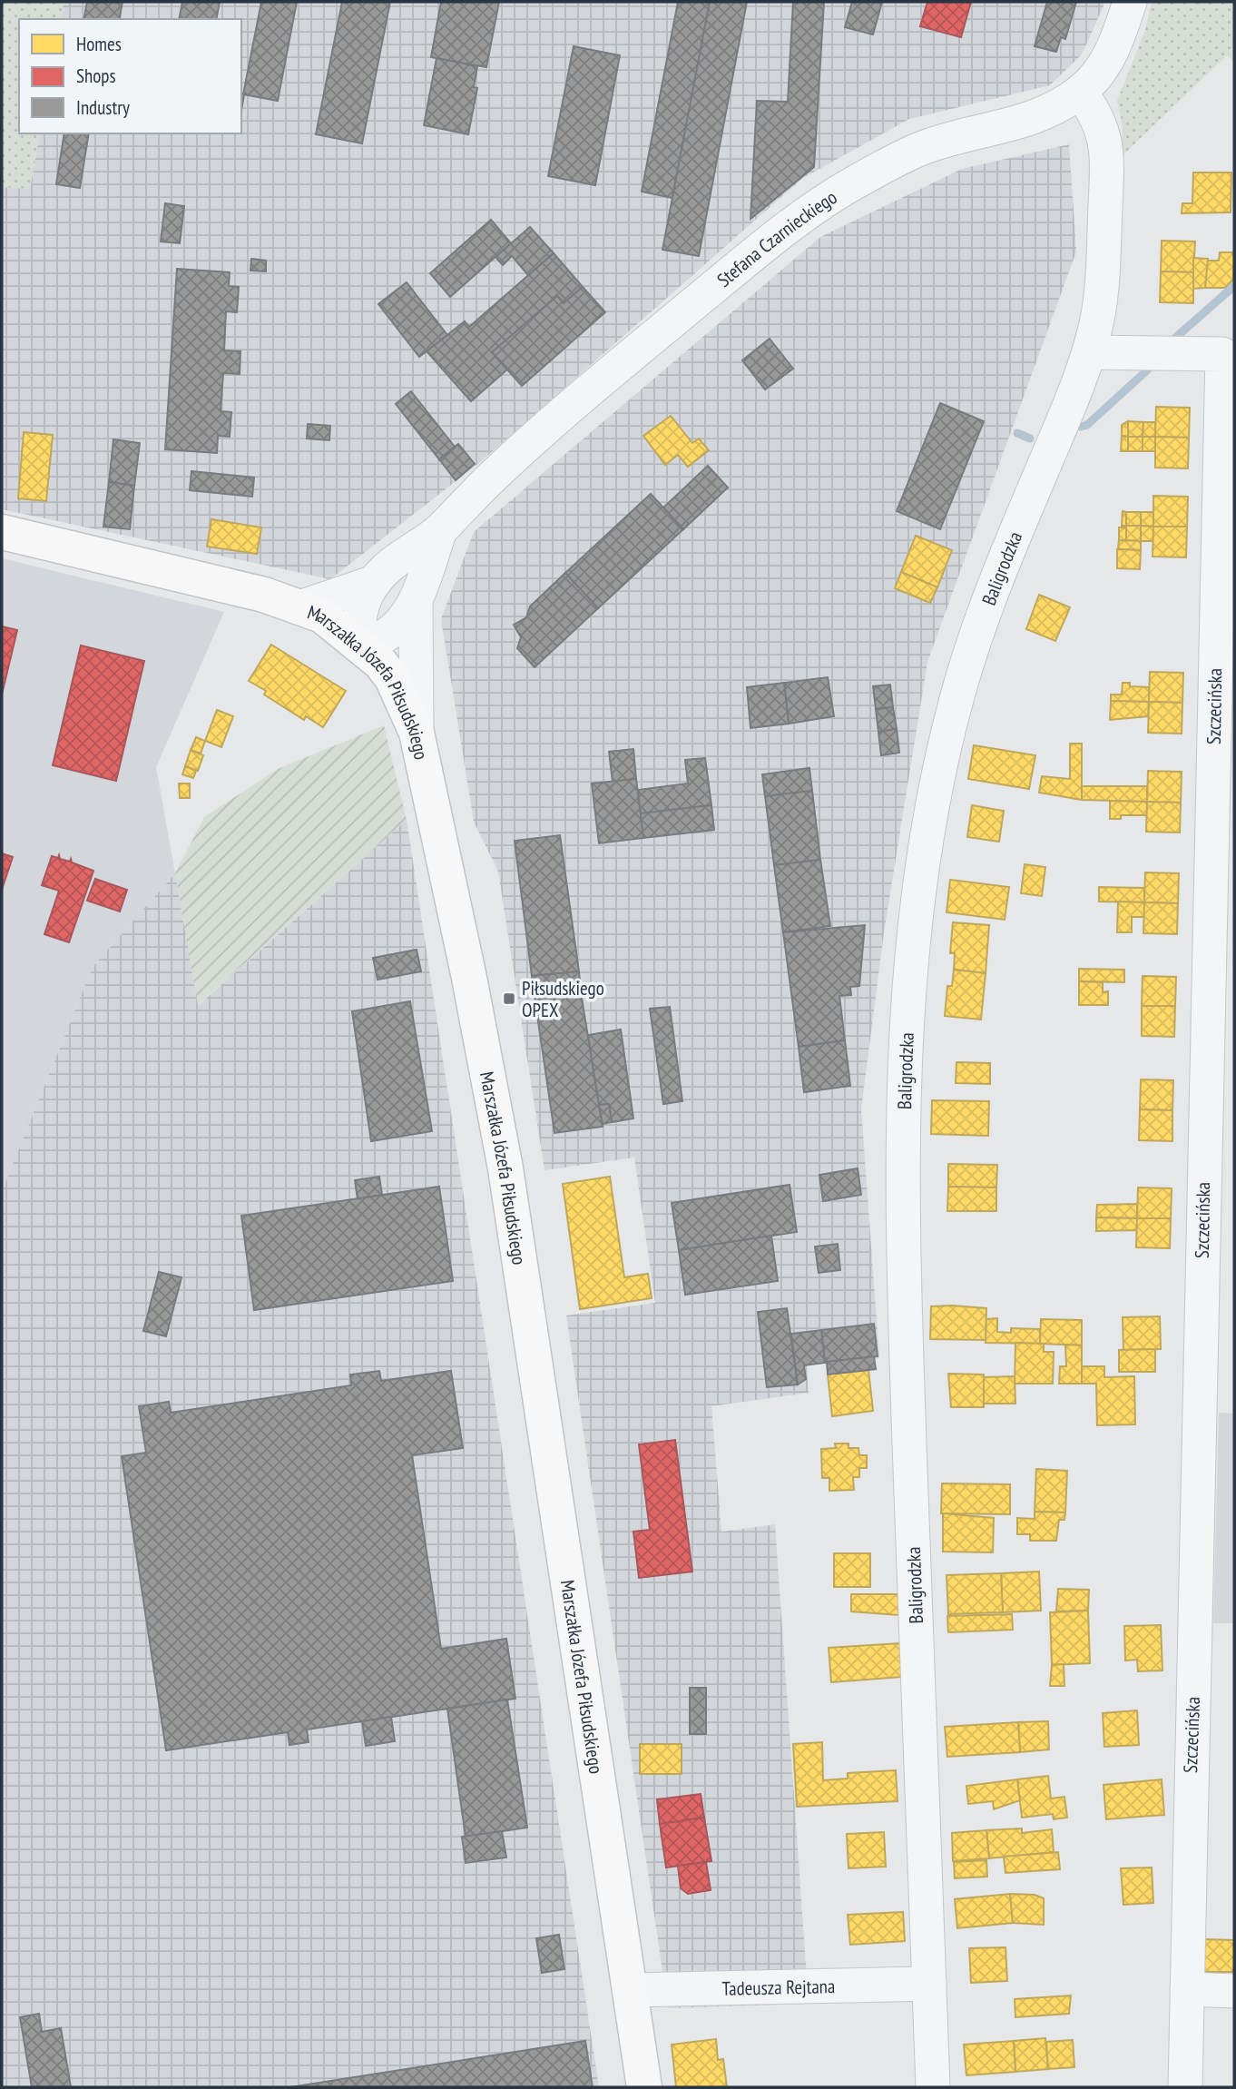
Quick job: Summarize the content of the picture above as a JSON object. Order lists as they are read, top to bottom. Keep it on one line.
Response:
{"streets":{"main road":["Marszałka Józefa Piłsudskiego"],"street":["Stefana Czarnieckiego","Baligrodzka","Szczecińska","Tadeusza Rejtana"]},"crossings":[["Stefana Czarnieckiego","Baligrodzka"],["Stefana Czarnieckiego","Marszałka Józefa Piłsudskiego"],["Baligrodzka","Szczecińska"],["Baligrodzka","Tadeusza Rejtana"],["Marszałka Józefa Piłsudskiego","Tadeusza Rejtana"]],"places":{"transit":["Piłsudskiego OPEX"]},"legend":["Homes","Shops","Industry"]}
